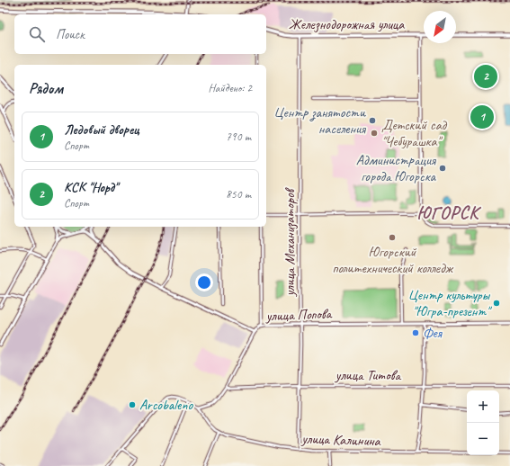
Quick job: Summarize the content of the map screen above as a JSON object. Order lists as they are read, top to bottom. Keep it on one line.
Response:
{"streets":{"main road":["Железнодорожная улица"],"street":["улица Механизаторов","улица Попова","улица Титова","улица Калинина"]},"crossings":[["Железнодорожная улица","улица Механизаторов"],["улица Механизаторов","улица Попова"],["улица Механизаторов","улица Титова"],["улица Механизаторов","улица Калинина"]],"districts":["ЮГОРСК"],"places":["Центр занятости населения","Детский сад \"Чебурашка\"","Администрация города Югорска","Югорский политехнический колледж","Центр культуры \"Югра-презент\"","Фея","Arcobaleno"],"north":"bottom left","page":{"search":"Поиск","pins":["2","1"],"heading":["Рядом","Найдено: 2"],"list":[{"mark":"1","name":"Ледовый дворец","note":"Спорт","value":"790 m"},{"mark":"2","name":"КСК \"Норд\"","note":"Спорт","value":"850 m"}],"map_buttons":["+","−"]}}
